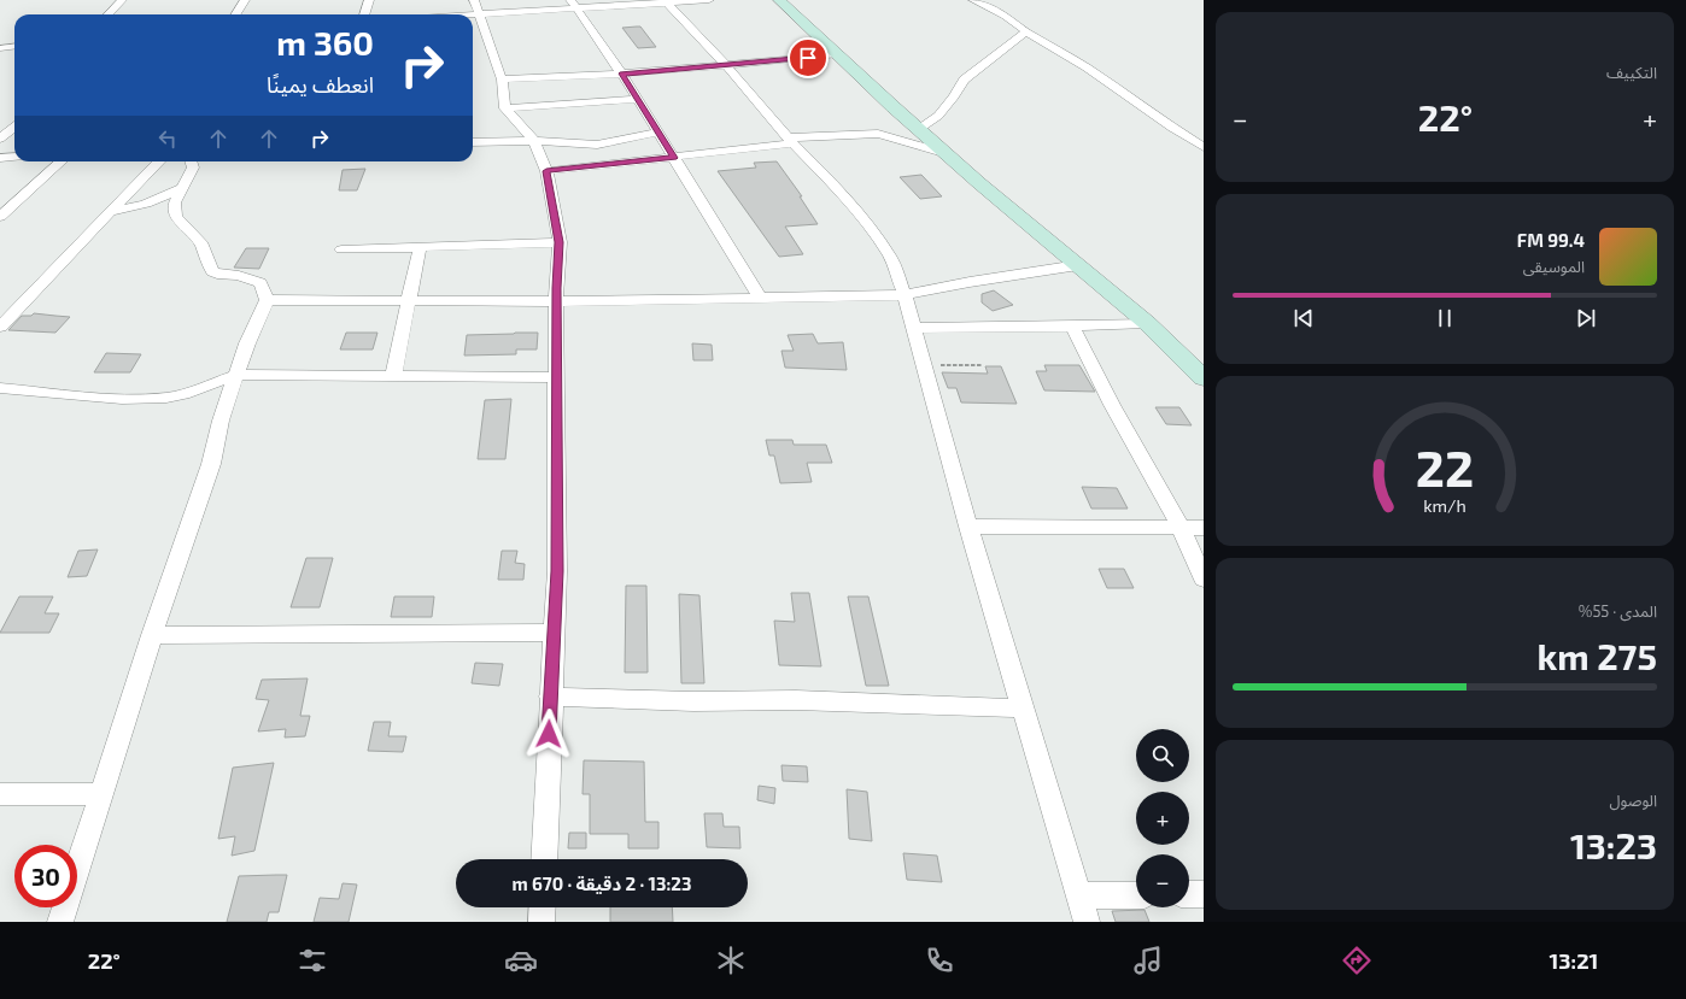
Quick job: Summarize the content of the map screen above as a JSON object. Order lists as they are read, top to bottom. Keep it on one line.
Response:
{"page":{"tile":["التكييف",["المدى · 55%","275 km"],["الوصول","13:23"]],"turn":["360 m","انعطف يمينًا"],"heat":["−","22°","+"],"song":["99.4 FM","الموسيقى"],"map_buttons":["+","−"],"limit":"30","trip":"13:23 · 2 دقيقة · 670 m","tabs":["13:21","22°"],"gauge":["22","km/h"]}}
